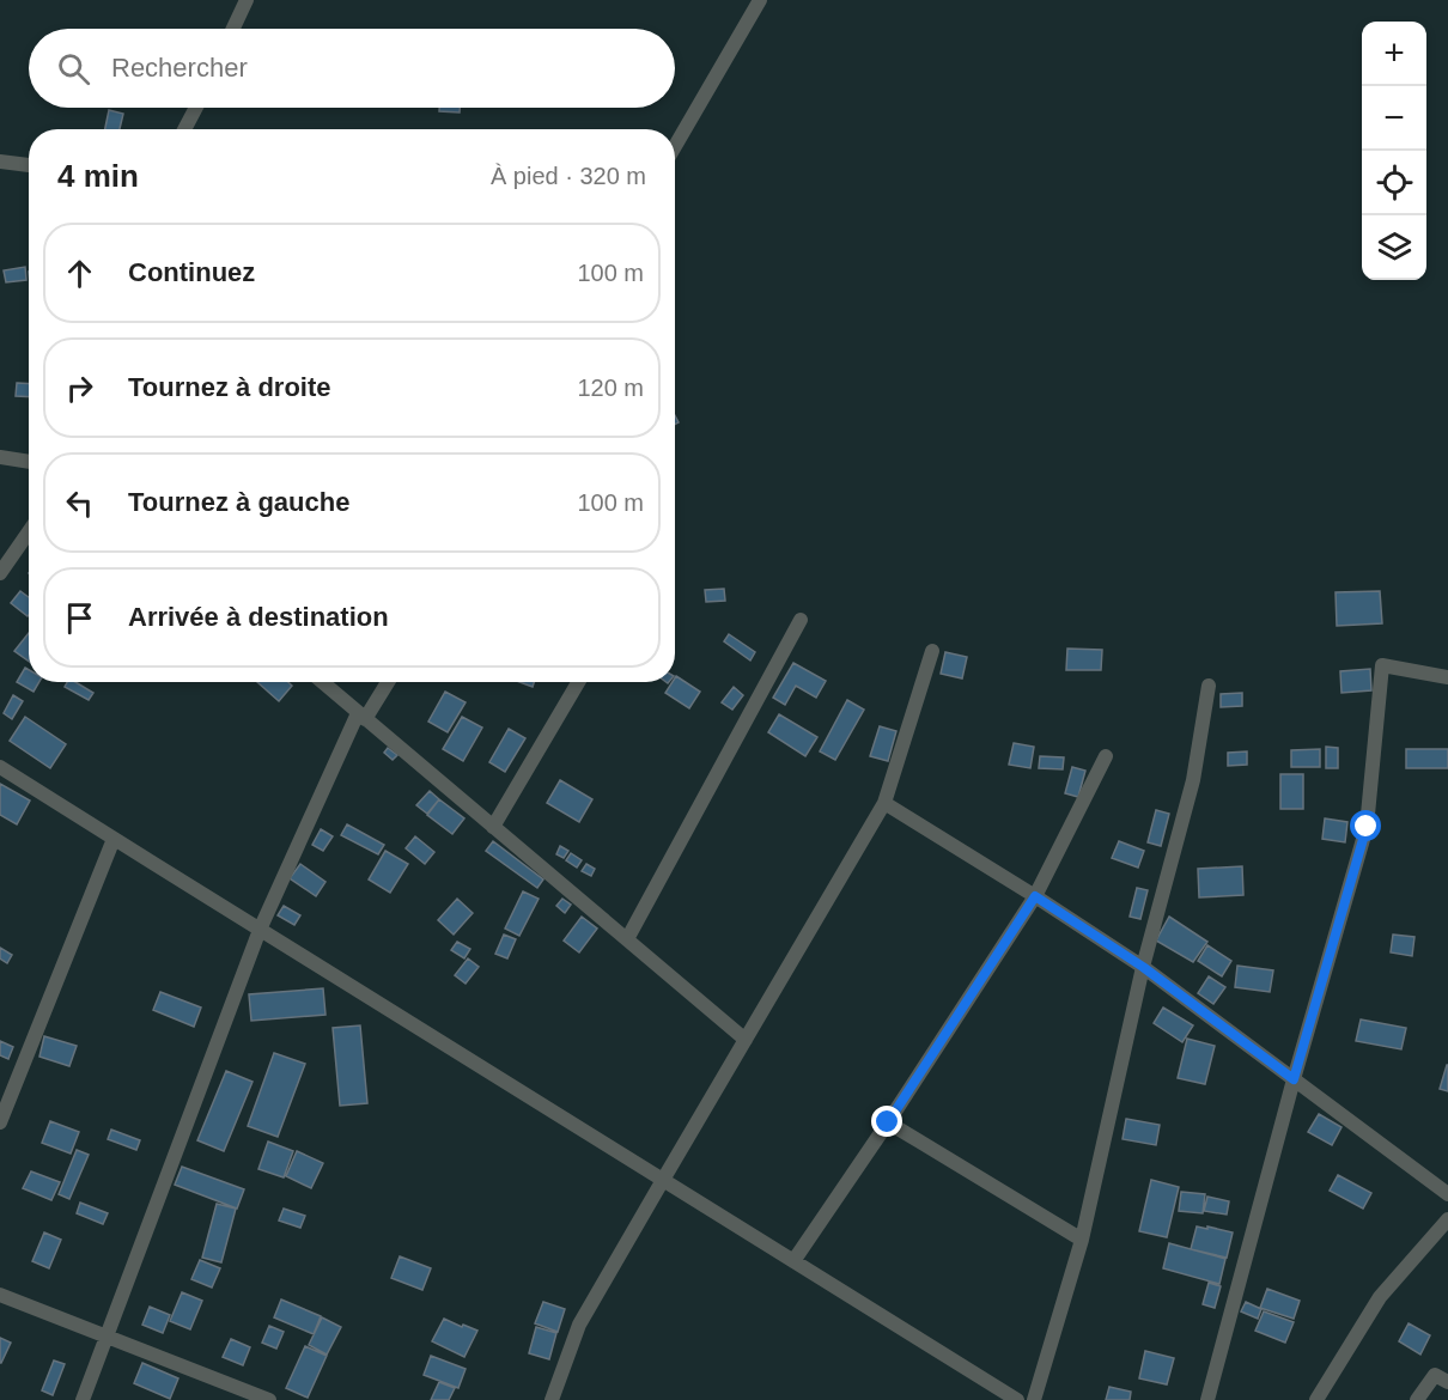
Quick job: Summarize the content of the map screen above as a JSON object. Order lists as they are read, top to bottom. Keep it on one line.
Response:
{"page":{"map_buttons":["+","−"],"search":"Rechercher","heading":["4 min","À pied · 320 m"],"list":[["Continuez","100 m"],["Tournez à droite","120 m"],["Tournez à gauche","100 m"],"Arrivée à destination"]}}
